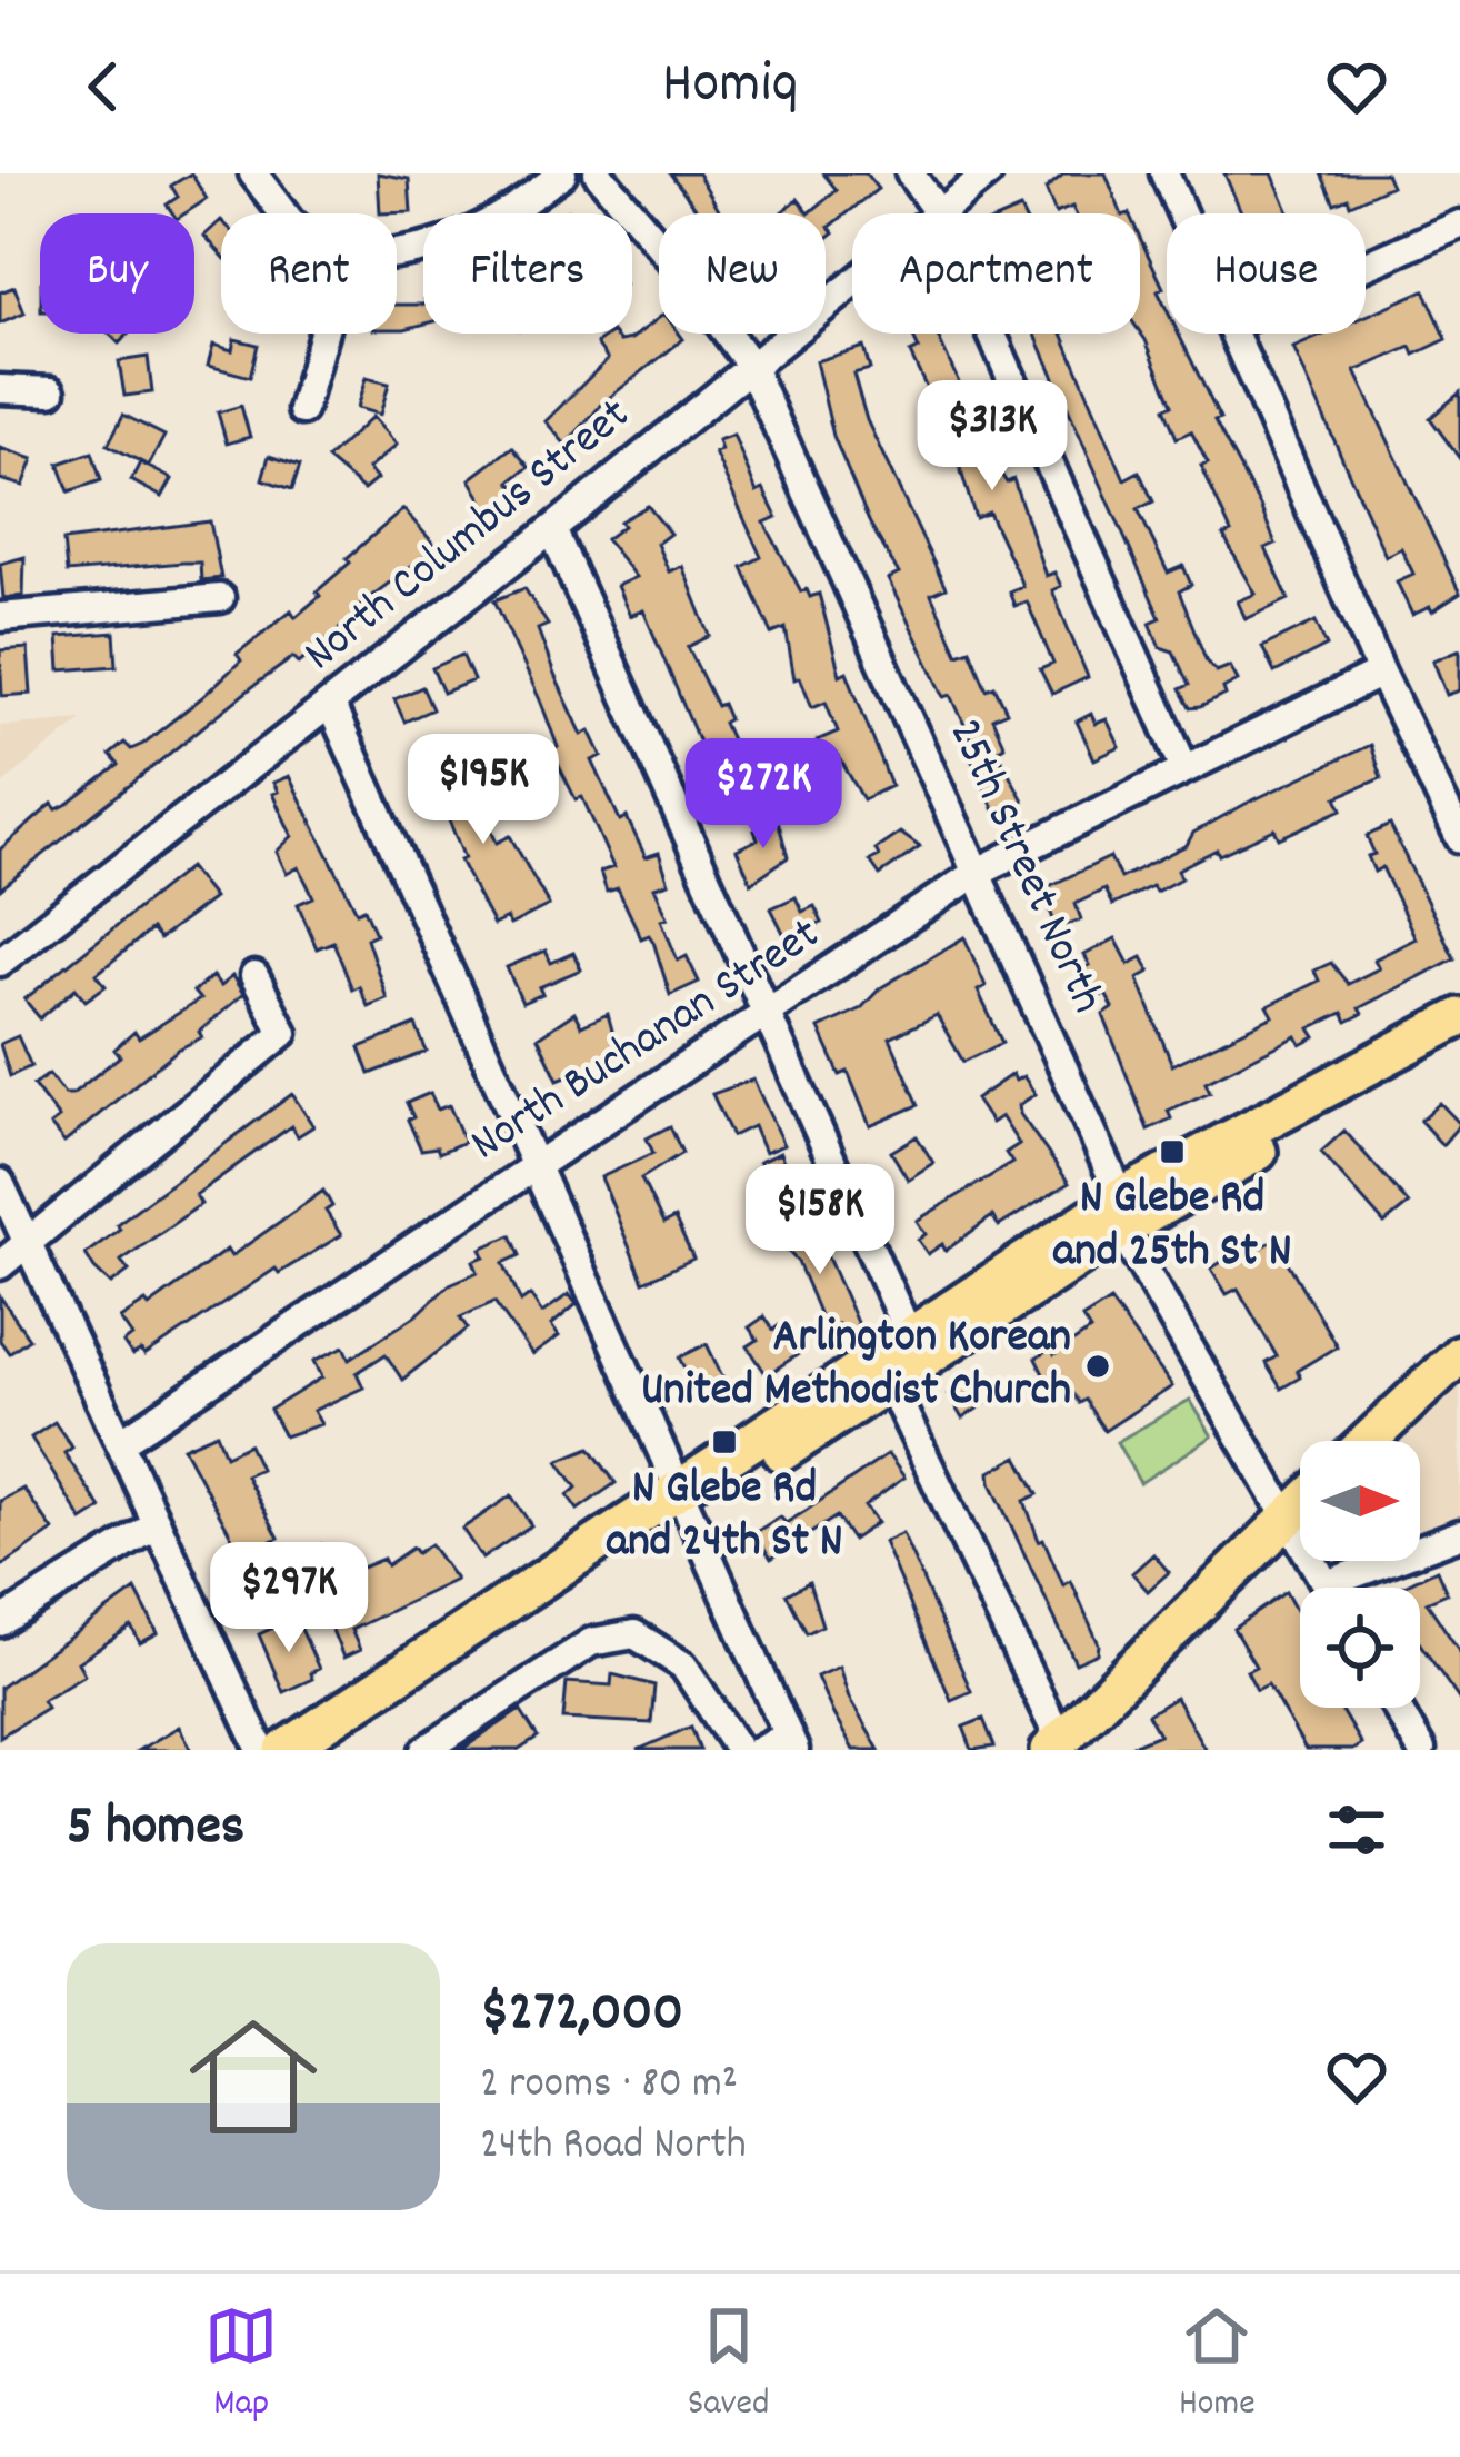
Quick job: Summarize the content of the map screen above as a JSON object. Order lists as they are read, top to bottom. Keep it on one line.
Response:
{"streets":{"street":["North Columbus Street","25th Street North","North Buchanan Street"]},"crossings":[["North Columbus Street","25th Street North"],["25th Street North","North Buchanan Street"]],"places":{"transit":["N Glebe Rd and 25th St N","N Glebe Rd and 24th St N"],"other":["Arlington Korean United Methodist Church"]},"north":"right","page":{"header":"Homiq","chip":["Buy","Rent","Filters","New","Apartment","House"],"price":["$313K","$195K","$272K","$158K","$297K"],"heading":"5 homes","list":[{"name":"$272,000","note":"2 rooms · 80 m² · 24th Road North"}],"tabs":["Map","Saved","Home"]}}
